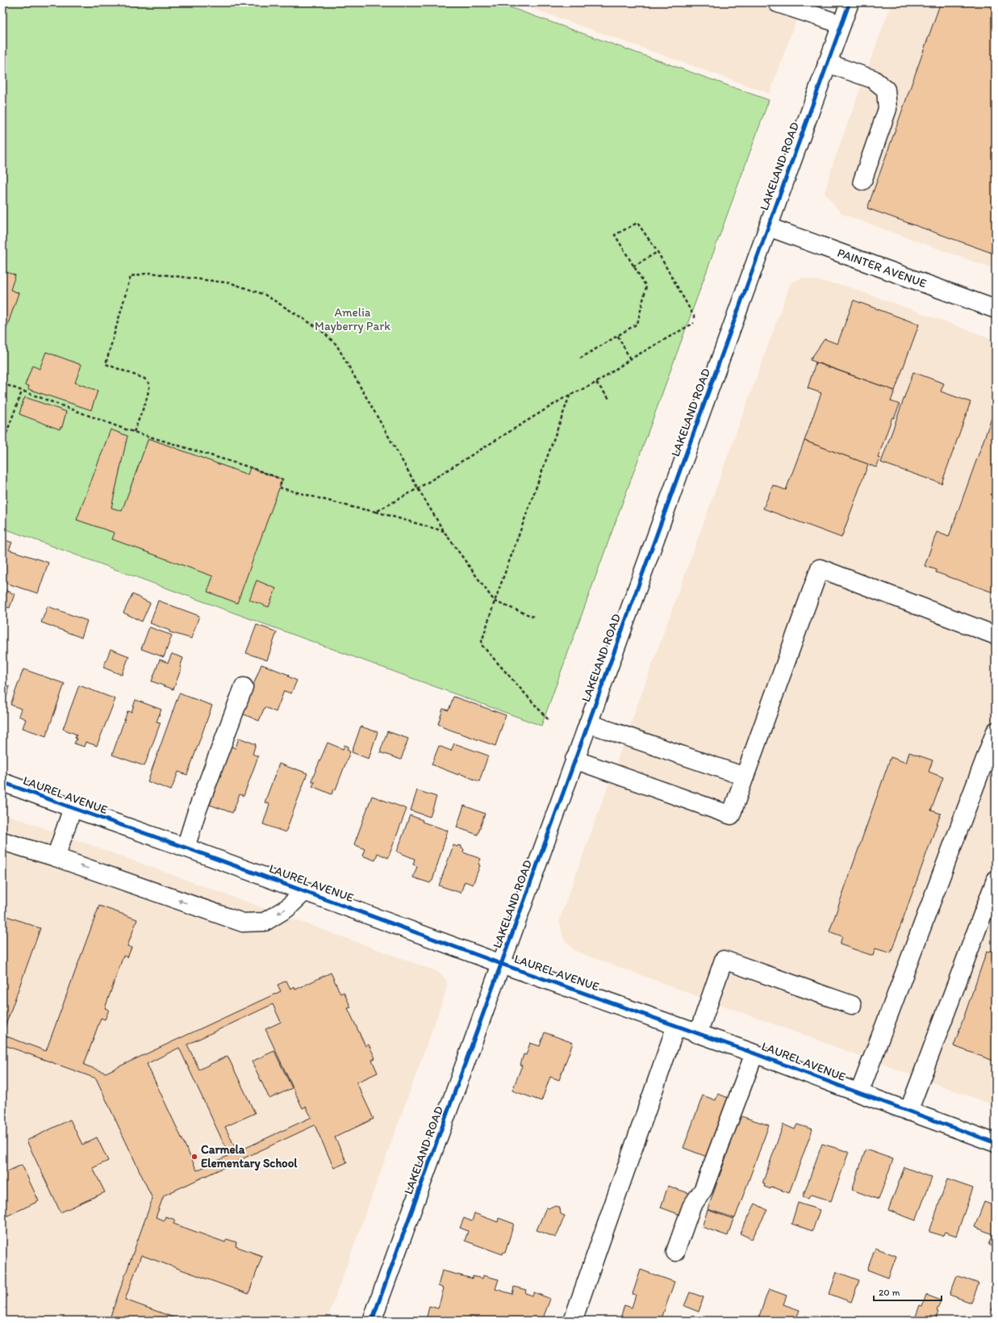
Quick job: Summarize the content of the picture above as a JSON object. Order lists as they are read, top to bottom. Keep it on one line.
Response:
{"streets":{"street":["LAKELAND ROAD","PAINTER AVENUE","LAUREL AVENUE"]},"crossings":[["LAKELAND ROAD","PAINTER AVENUE"],["LAKELAND ROAD","LAUREL AVENUE"]],"parks":["Amelia Mayberry Park"],"places":["Carmela Elementary School"],"scale_bar":"20 m"}
